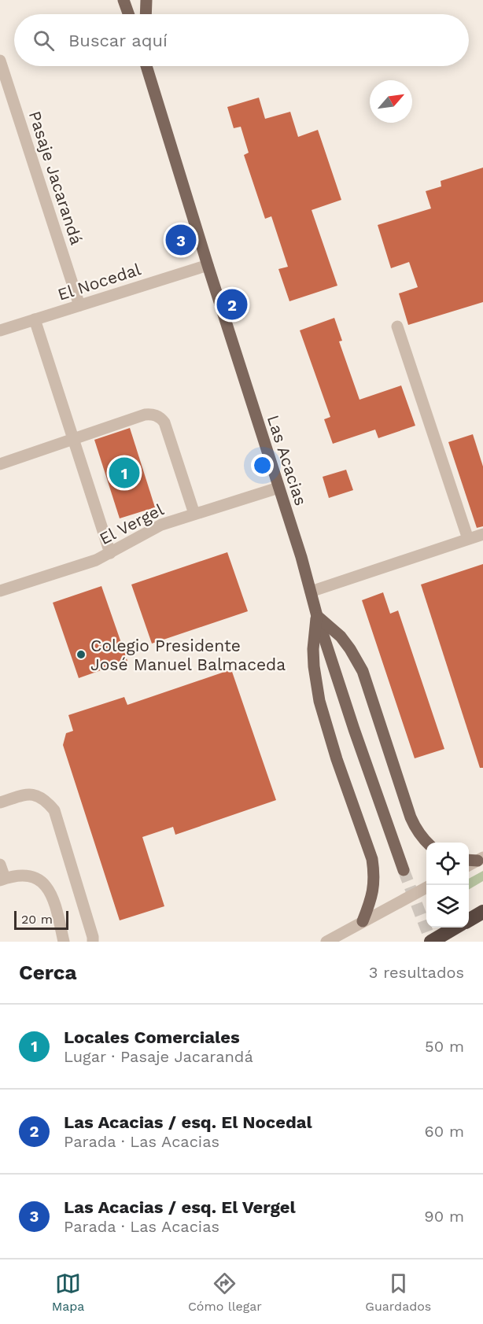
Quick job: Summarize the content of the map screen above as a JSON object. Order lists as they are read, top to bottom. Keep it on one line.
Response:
{"streets":{"main road":["Las Acacias"],"street":["Pasaje Jacarandá","El Nocedal","El Vergel"]},"crossings":[["Pasaje Jacarandá","El Nocedal"],["El Nocedal","Las Acacias"],["Las Acacias","El Vergel"]],"places":["Colegio Presidente José Manuel Balmaceda"],"scale_bar":"20 m","north":"top right","page":{"search":"Buscar aquí","pins":["3","2","1"],"scale":"20 m","heading":["Cerca","3 resultados"],"list":[{"mark":"1","name":"Locales Comerciales","note":"Lugar · Pasaje Jacarandá","value":"50 m"},{"mark":"2","name":"Las Acacias / esq. El Nocedal","note":"Parada · Las Acacias","value":"60 m"},{"mark":"3","name":"Las Acacias / esq. El Vergel","note":"Parada · Las Acacias","value":"90 m"}],"nav":["Mapa","Cómo llegar","Guardados"]}}
